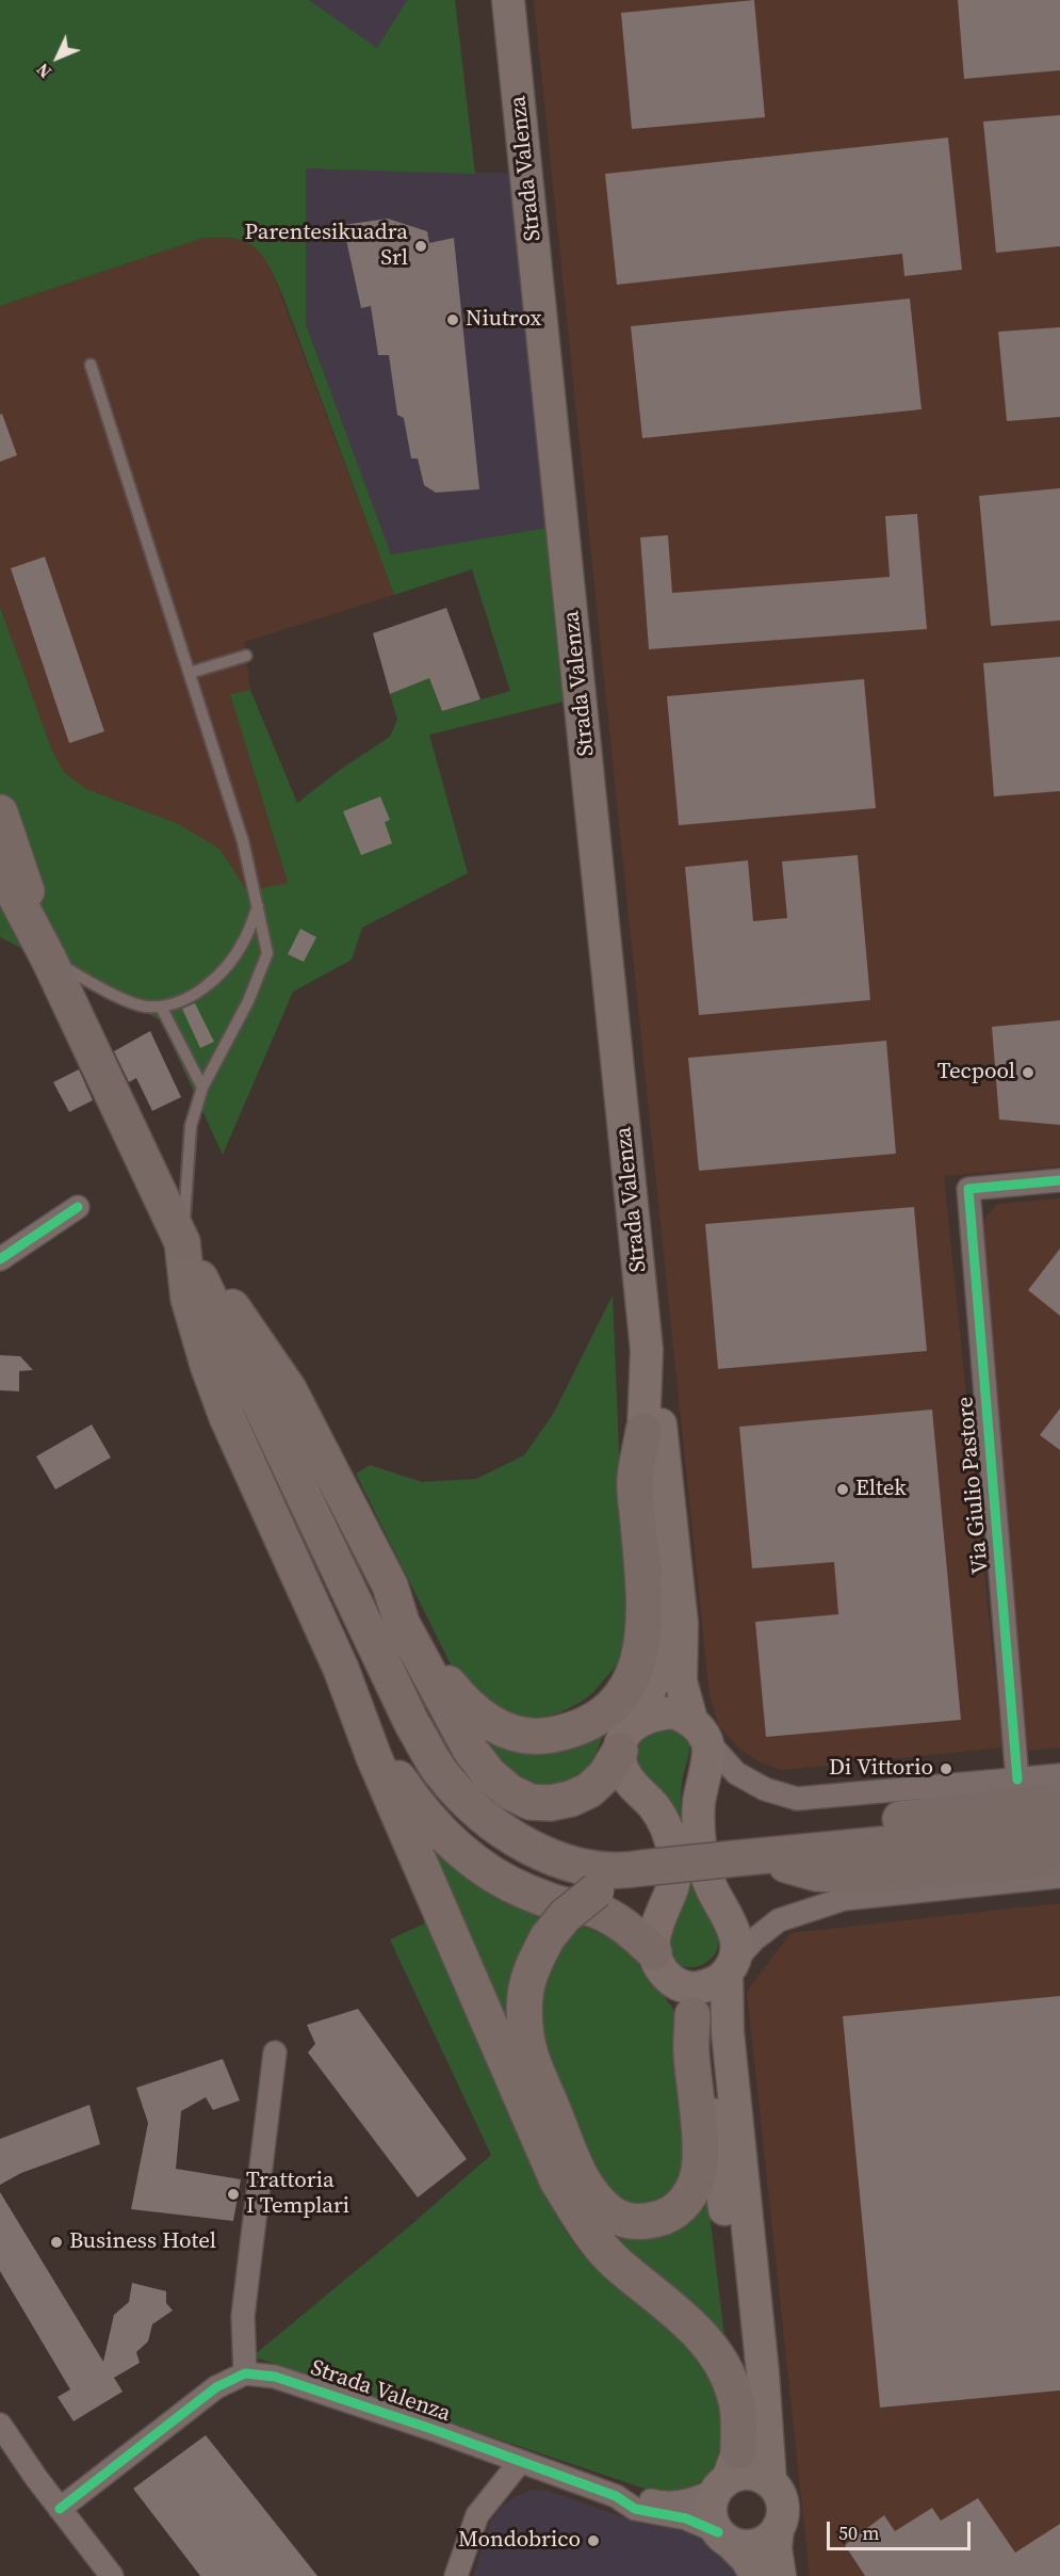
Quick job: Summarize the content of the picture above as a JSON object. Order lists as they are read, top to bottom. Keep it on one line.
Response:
{"streets":{"main road":["Strada Valenza"],"street":["Via Giulio Pastore"]},"places":["Parentesikuadra Srl","Niutrox","Tecpool","Eltek","Di Vittorio","Trattoria I Templari","Business Hotel","Mondobrico"],"scale_bar":"50 m","north":"bottom left"}
